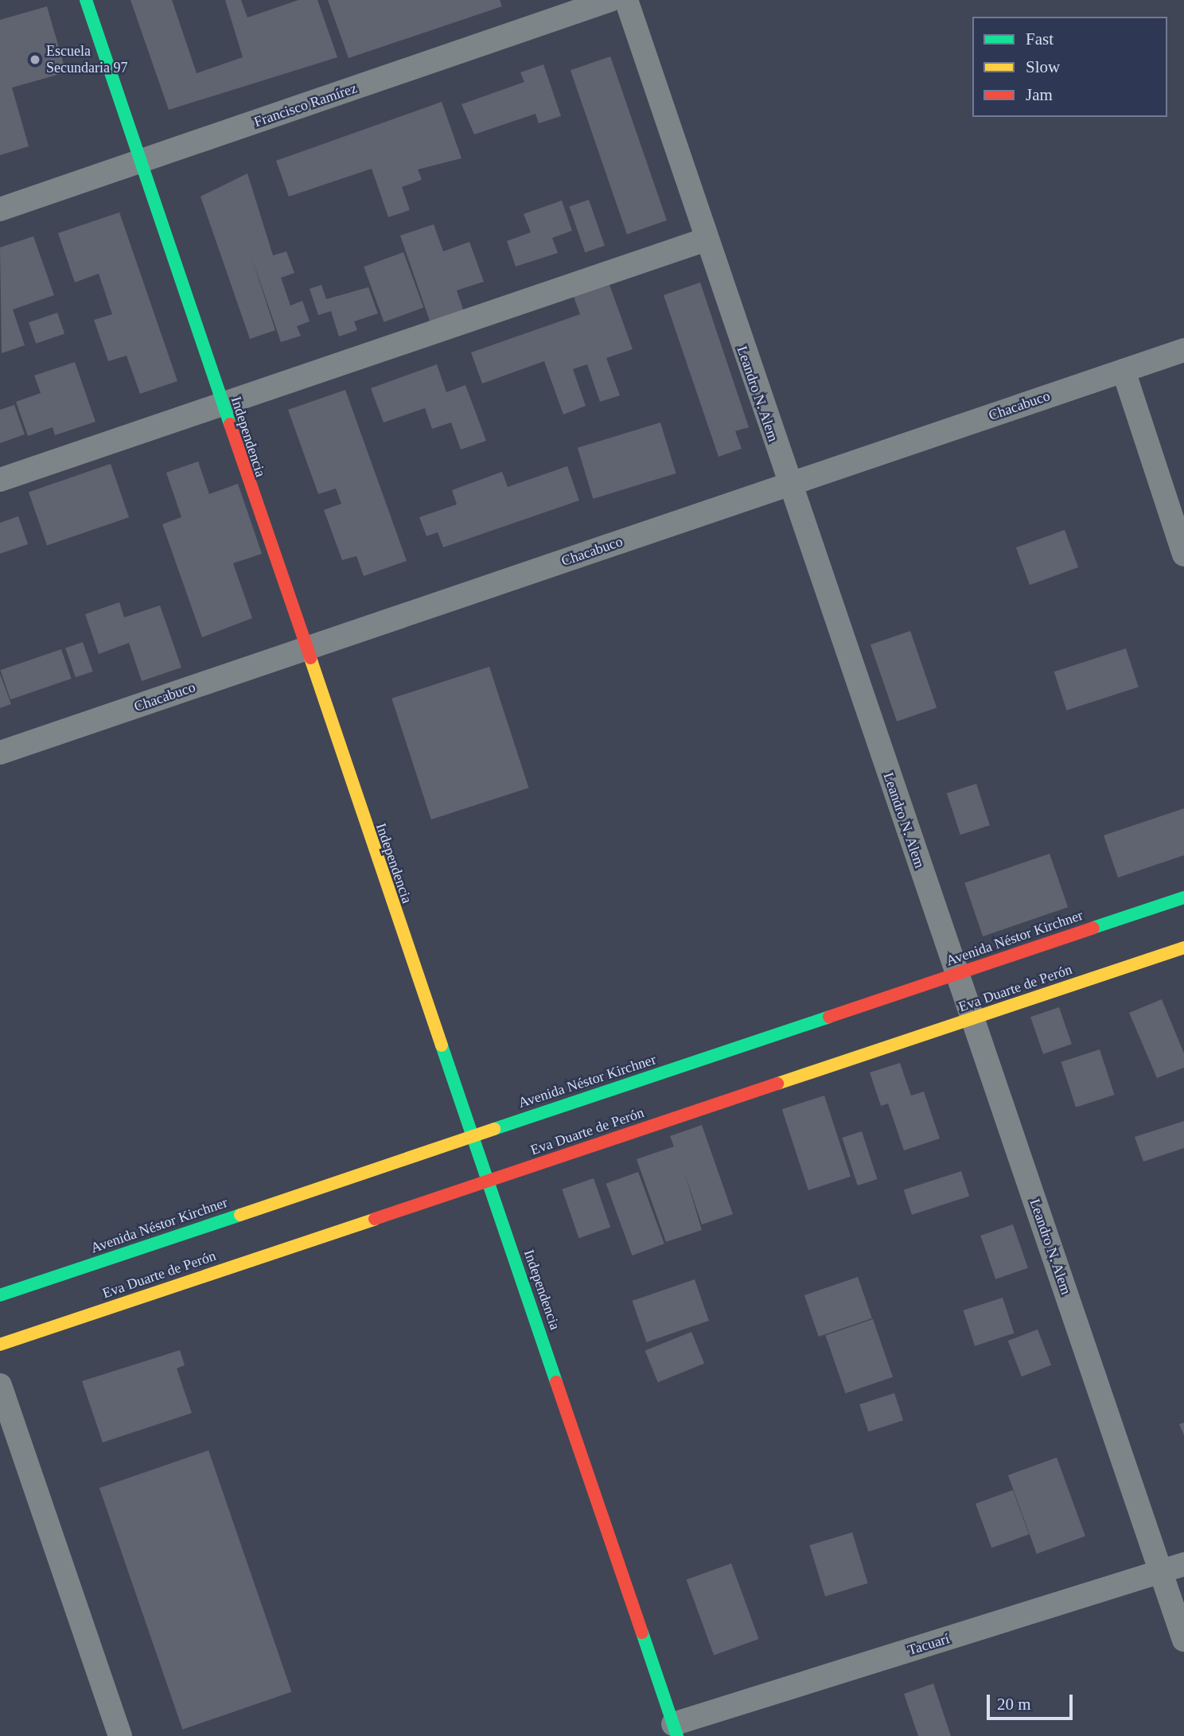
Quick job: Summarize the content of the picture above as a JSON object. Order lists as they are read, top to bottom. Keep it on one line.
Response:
{"streets":{"street":["Francisco Ramírez","Leandro N. Alem","Chacabuco","Independencia","Avenida Néstor Kirchner","Eva Duarte de Perón","Tacuarí"]},"crossings":[["Francisco Ramírez","Independencia"],["Leandro N. Alem","Chacabuco"],["Leandro N. Alem","Avenida Néstor Kirchner"],["Leandro N. Alem","Eva Duarte de Perón"],["Leandro N. Alem","Tacuarí"],["Chacabuco","Independencia"],["Independencia","Avenida Néstor Kirchner"],["Independencia","Eva Duarte de Perón"],["Independencia","Tacuarí"]],"places":["Escuela Secundaria 97"],"legend":["Fast","Slow","Jam"],"scale_bar":"20 m"}
